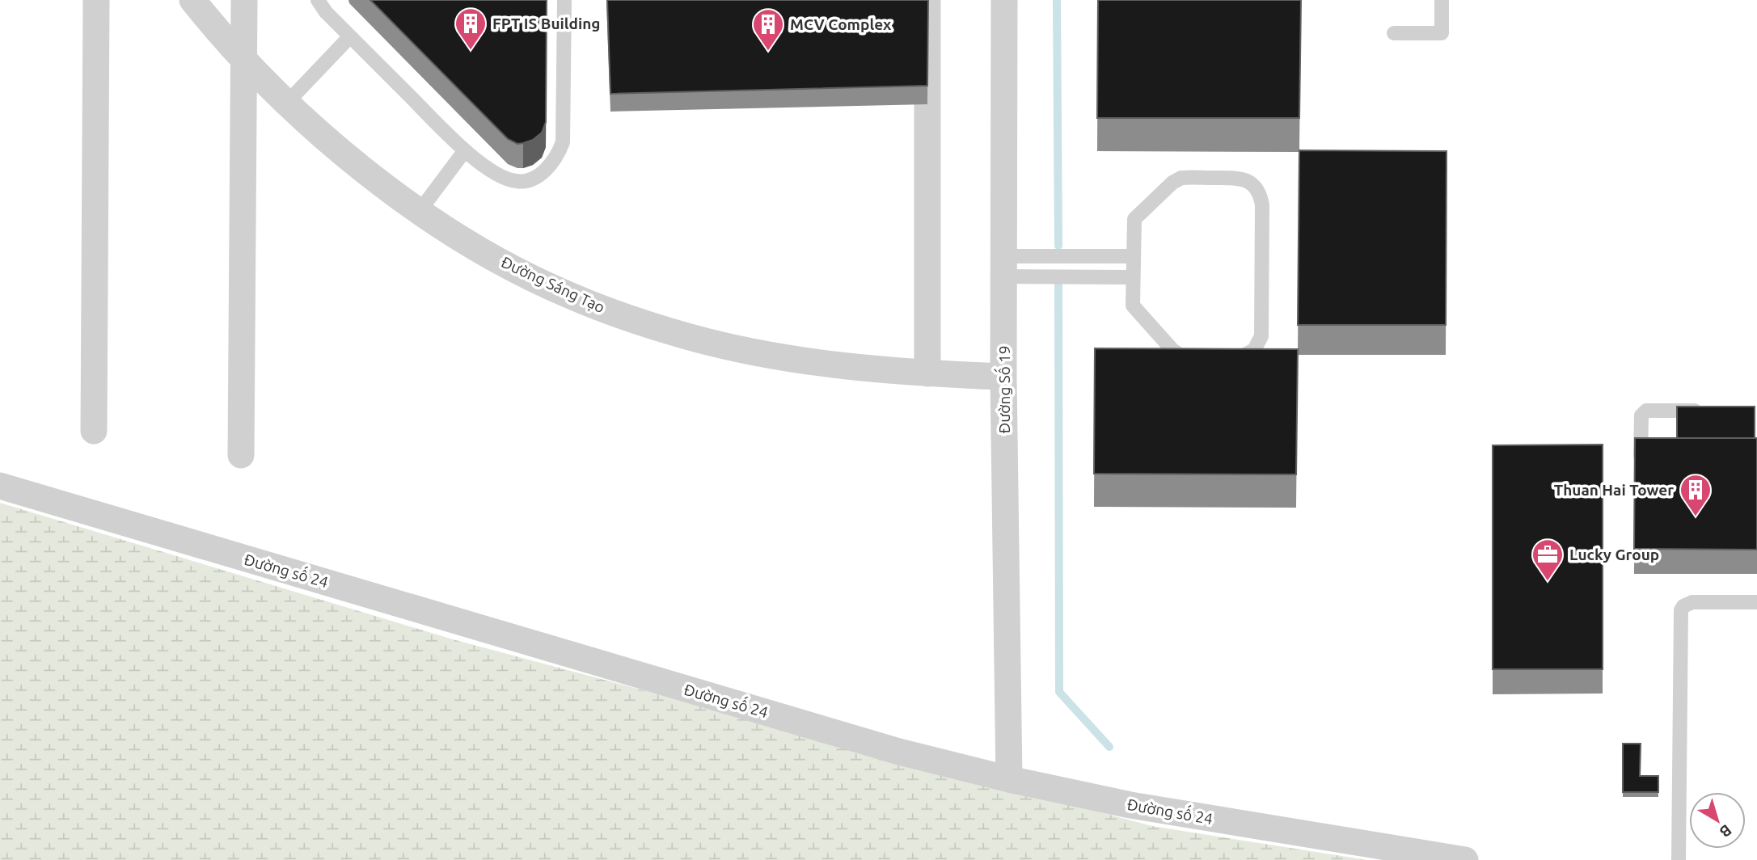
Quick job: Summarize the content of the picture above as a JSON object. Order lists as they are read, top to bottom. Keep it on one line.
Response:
{"streets":{"street":["Đường Sáng Tạo","Đường Số 19","Đường số 24"]},"crossings":[["Đường Sáng Tạo","Đường Số 19"],["Đường Số 19","Đường số 24"]],"places":{"building":["FPT IS Building","MCV Complex","Thuan Hai Tower"],"office":["Lucky Group"]},"north":"bottom right"}
